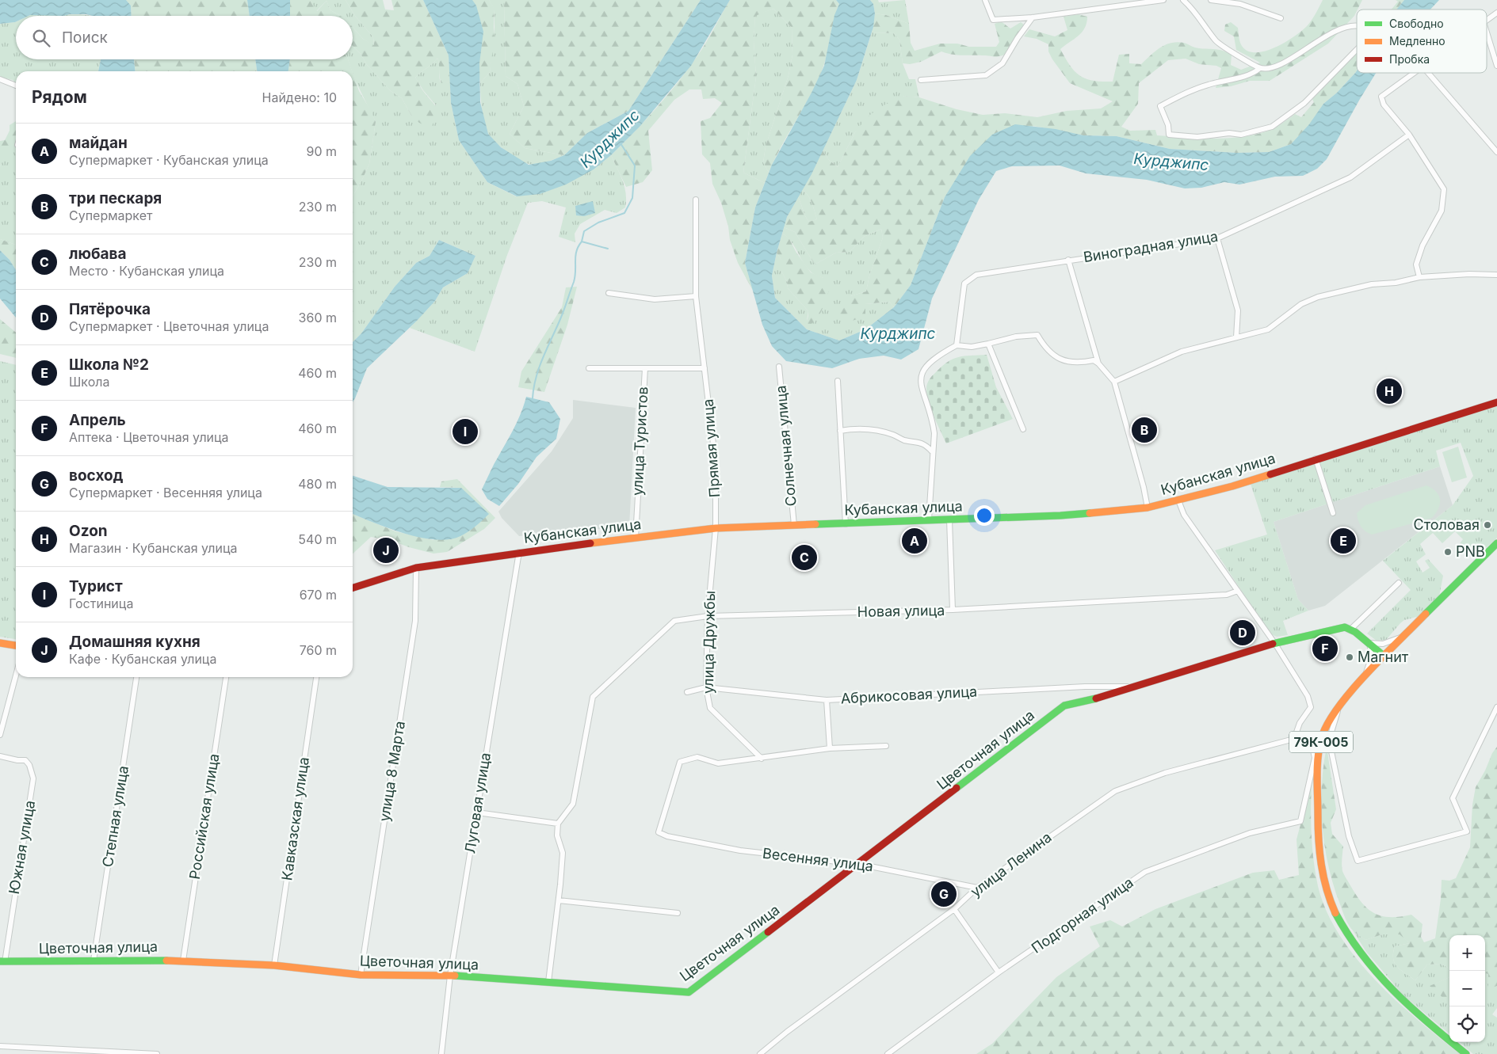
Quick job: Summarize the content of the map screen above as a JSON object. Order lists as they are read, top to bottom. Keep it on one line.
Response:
{"streets":{"main road":["Кубанская улица","79К-005","Цветочная улица"],"street":["Виноградная улица","улица Туристов","Солнечная улица","Прямая улица","Новая улица","улица Дружбы","Абрикосовая улица","улица 8 Марта","Луговая улица","Степная улица","Российская улица","Кавказская улица","Южная улица","Весенняя улица","улица Ленина","Подгорная улица"]},"crossings":[["улица Туристов","Кубанская улица"],["Солнечная улица","Кубанская улица"],["Прямая улица","Кубанская улица"],["Прямая улица","улица Дружбы"],["Кубанская улица","улица Дружбы"],["Кубанская улица","улица 8 Марта"],["Кубанская улица","Луговая улица"],["Новая улица","улица Дружбы"],["улица Дружбы","Абрикосовая улица"],["улица Дружбы","Весенняя улица"],["Абрикосовая улица","Цветочная улица"],["Цветочная улица","улица 8 Марта"],["Цветочная улица","Луговая улица"],["Цветочная улица","Степная улица"],["Цветочная улица","Российская улица"],["Цветочная улица","Кавказская улица"],["Цветочная улица","Южная улица"],["Цветочная улица","Весенняя улица"],["Весенняя улица","улица Ленина"],["улица Ленина","Подгорная улица"]],"water":["Курджипс"],"places":["Столовая","PNB","Магнит"],"legend":["Свободно","Медленно","Пробка"],"page":{"search":"Поиск","heading":["Рядом","Найдено: 10"],"list":[{"mark":"A","name":"майдан","note":"Супермаркет · Кубанская улица","value":"90 m"},{"mark":"B","name":"три пескаря","note":"Супермаркет","value":"230 m"},{"mark":"C","name":"любава","note":"Место · Кубанская улица","value":"230 m"},{"mark":"D","name":"Пятёрочка","note":"Супермаркет · Цветочная улица","value":"360 m"},{"mark":"E","name":"Школа №2","note":"Школа","value":"460 m"},{"mark":"F","name":"Апрель","note":"Аптека · Цветочная улица","value":"460 m"},{"mark":"G","name":"восход","note":"Супермаркет · Весенняя улица","value":"480 m"},{"mark":"H","name":"Ozon","note":"Магазин · Кубанская улица","value":"540 m"},{"mark":"I","name":"Турист","note":"Гостиница","value":"670 m"},{"mark":"J","name":"Домашняя кухня","note":"Кафе · Кубанская улица","value":"760 m"}],"pins":["H","B","I","A","E","J","C","D","F","G"],"map_buttons":["+","−"]}}
